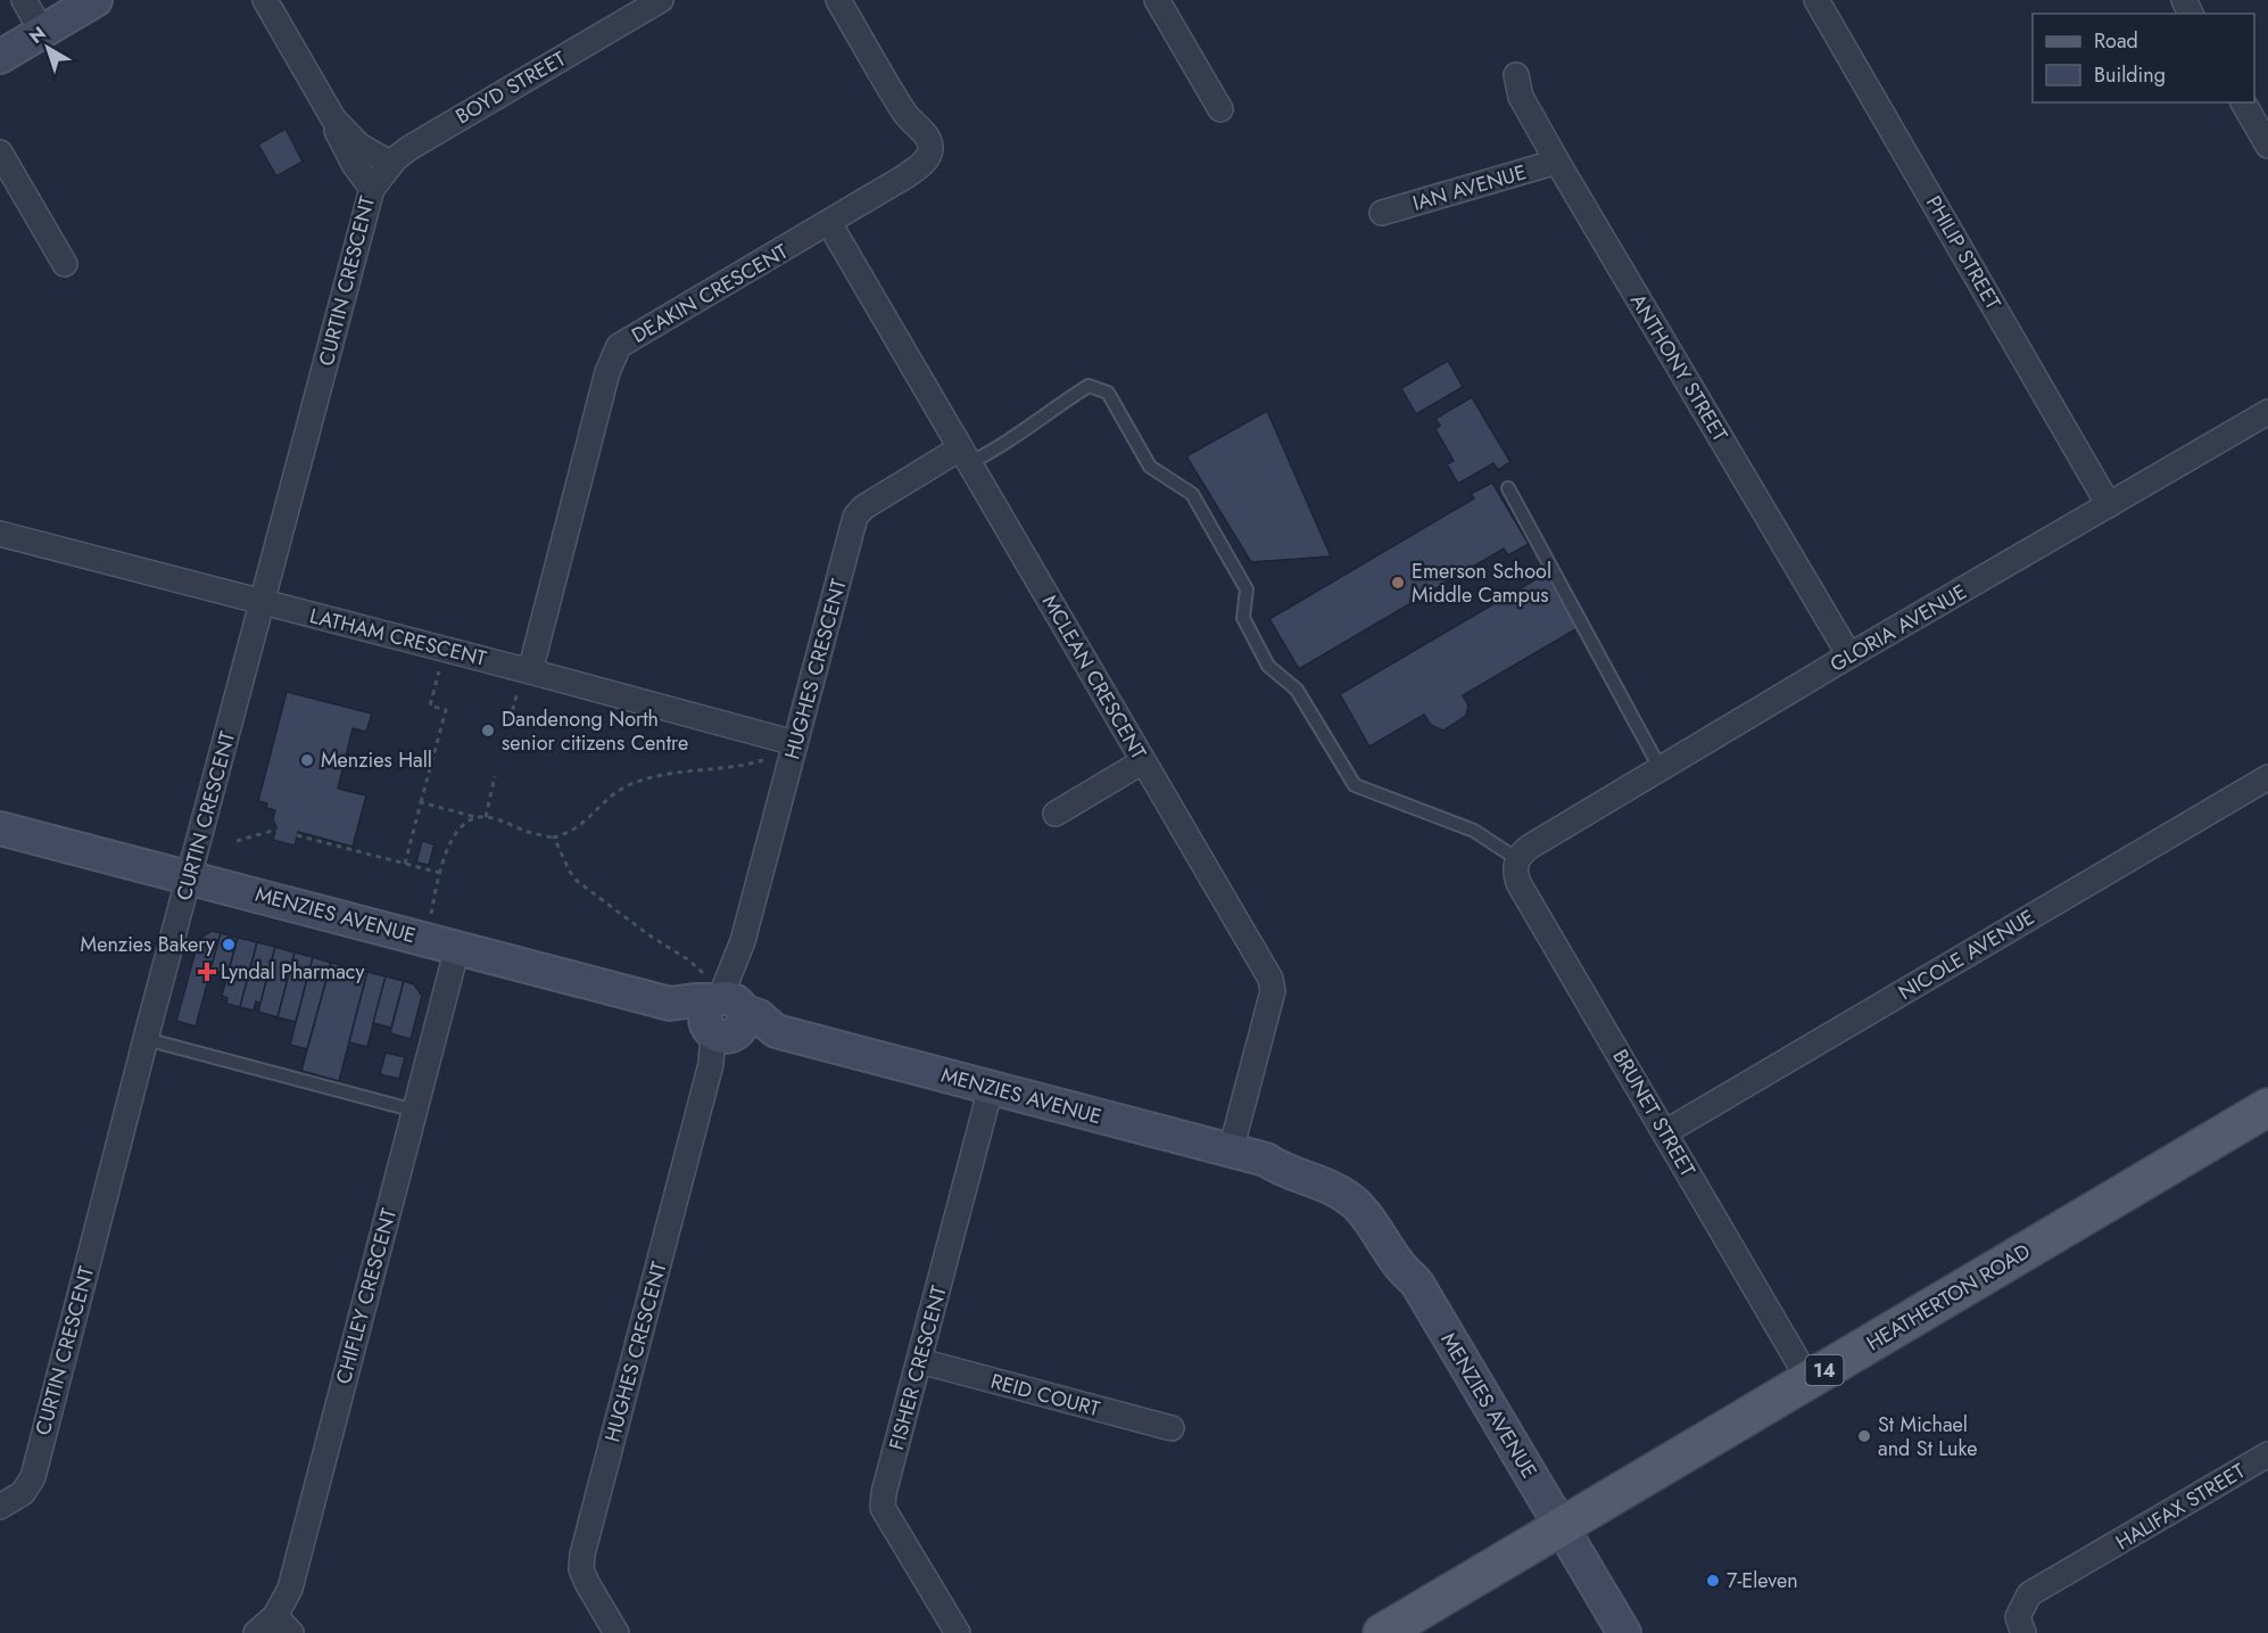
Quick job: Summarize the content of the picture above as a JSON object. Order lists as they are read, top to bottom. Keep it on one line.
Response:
{"streets":{"main road":["HEATHERTON ROAD","14"],"street":["BOYD STREET","IAN AVENUE","PHILIP STREET","CURTIN CRESCENT","DEAKIN CRESCENT","ANTHONY STREET","GLORIA AVENUE","LATHAM CRESCENT","HUGHES CRESCENT","MCLEAN CRESCENT","MENZIES AVENUE","NICOLE AVENUE","BRUNET STREET","CHIFLEY CRESCENT","FISHER CRESCENT","REID COURT","HALIFAX STREET"]},"crossings":[["BOYD STREET","CURTIN CRESCENT"],["IAN AVENUE","ANTHONY STREET"],["PHILIP STREET","GLORIA AVENUE"],["CURTIN CRESCENT","LATHAM CRESCENT"],["CURTIN CRESCENT","MENZIES AVENUE"],["DEAKIN CRESCENT","LATHAM CRESCENT"],["DEAKIN CRESCENT","MCLEAN CRESCENT"],["ANTHONY STREET","GLORIA AVENUE"],["GLORIA AVENUE","BRUNET STREET"],["LATHAM CRESCENT","HUGHES CRESCENT"],["HUGHES CRESCENT","MCLEAN CRESCENT"],["HUGHES CRESCENT","MENZIES AVENUE"],["MCLEAN CRESCENT","MENZIES AVENUE"],["MENZIES AVENUE","CHIFLEY CRESCENT"],["MENZIES AVENUE","HEATHERTON ROAD"],["MENZIES AVENUE","FISHER CRESCENT"],["NICOLE AVENUE","BRUNET STREET"],["BRUNET STREET","HEATHERTON ROAD"],["FISHER CRESCENT","REID COURT"]],"places":{"other":["Emerson School Middle Campus","Dandenong North senior citizens Centre","Menzies Hall","Menzies Bakery","St Michael and St Luke","7-Eleven"],"health":["Lyndal Pharmacy"]},"legend":["Road","Building"],"north":"top left"}
